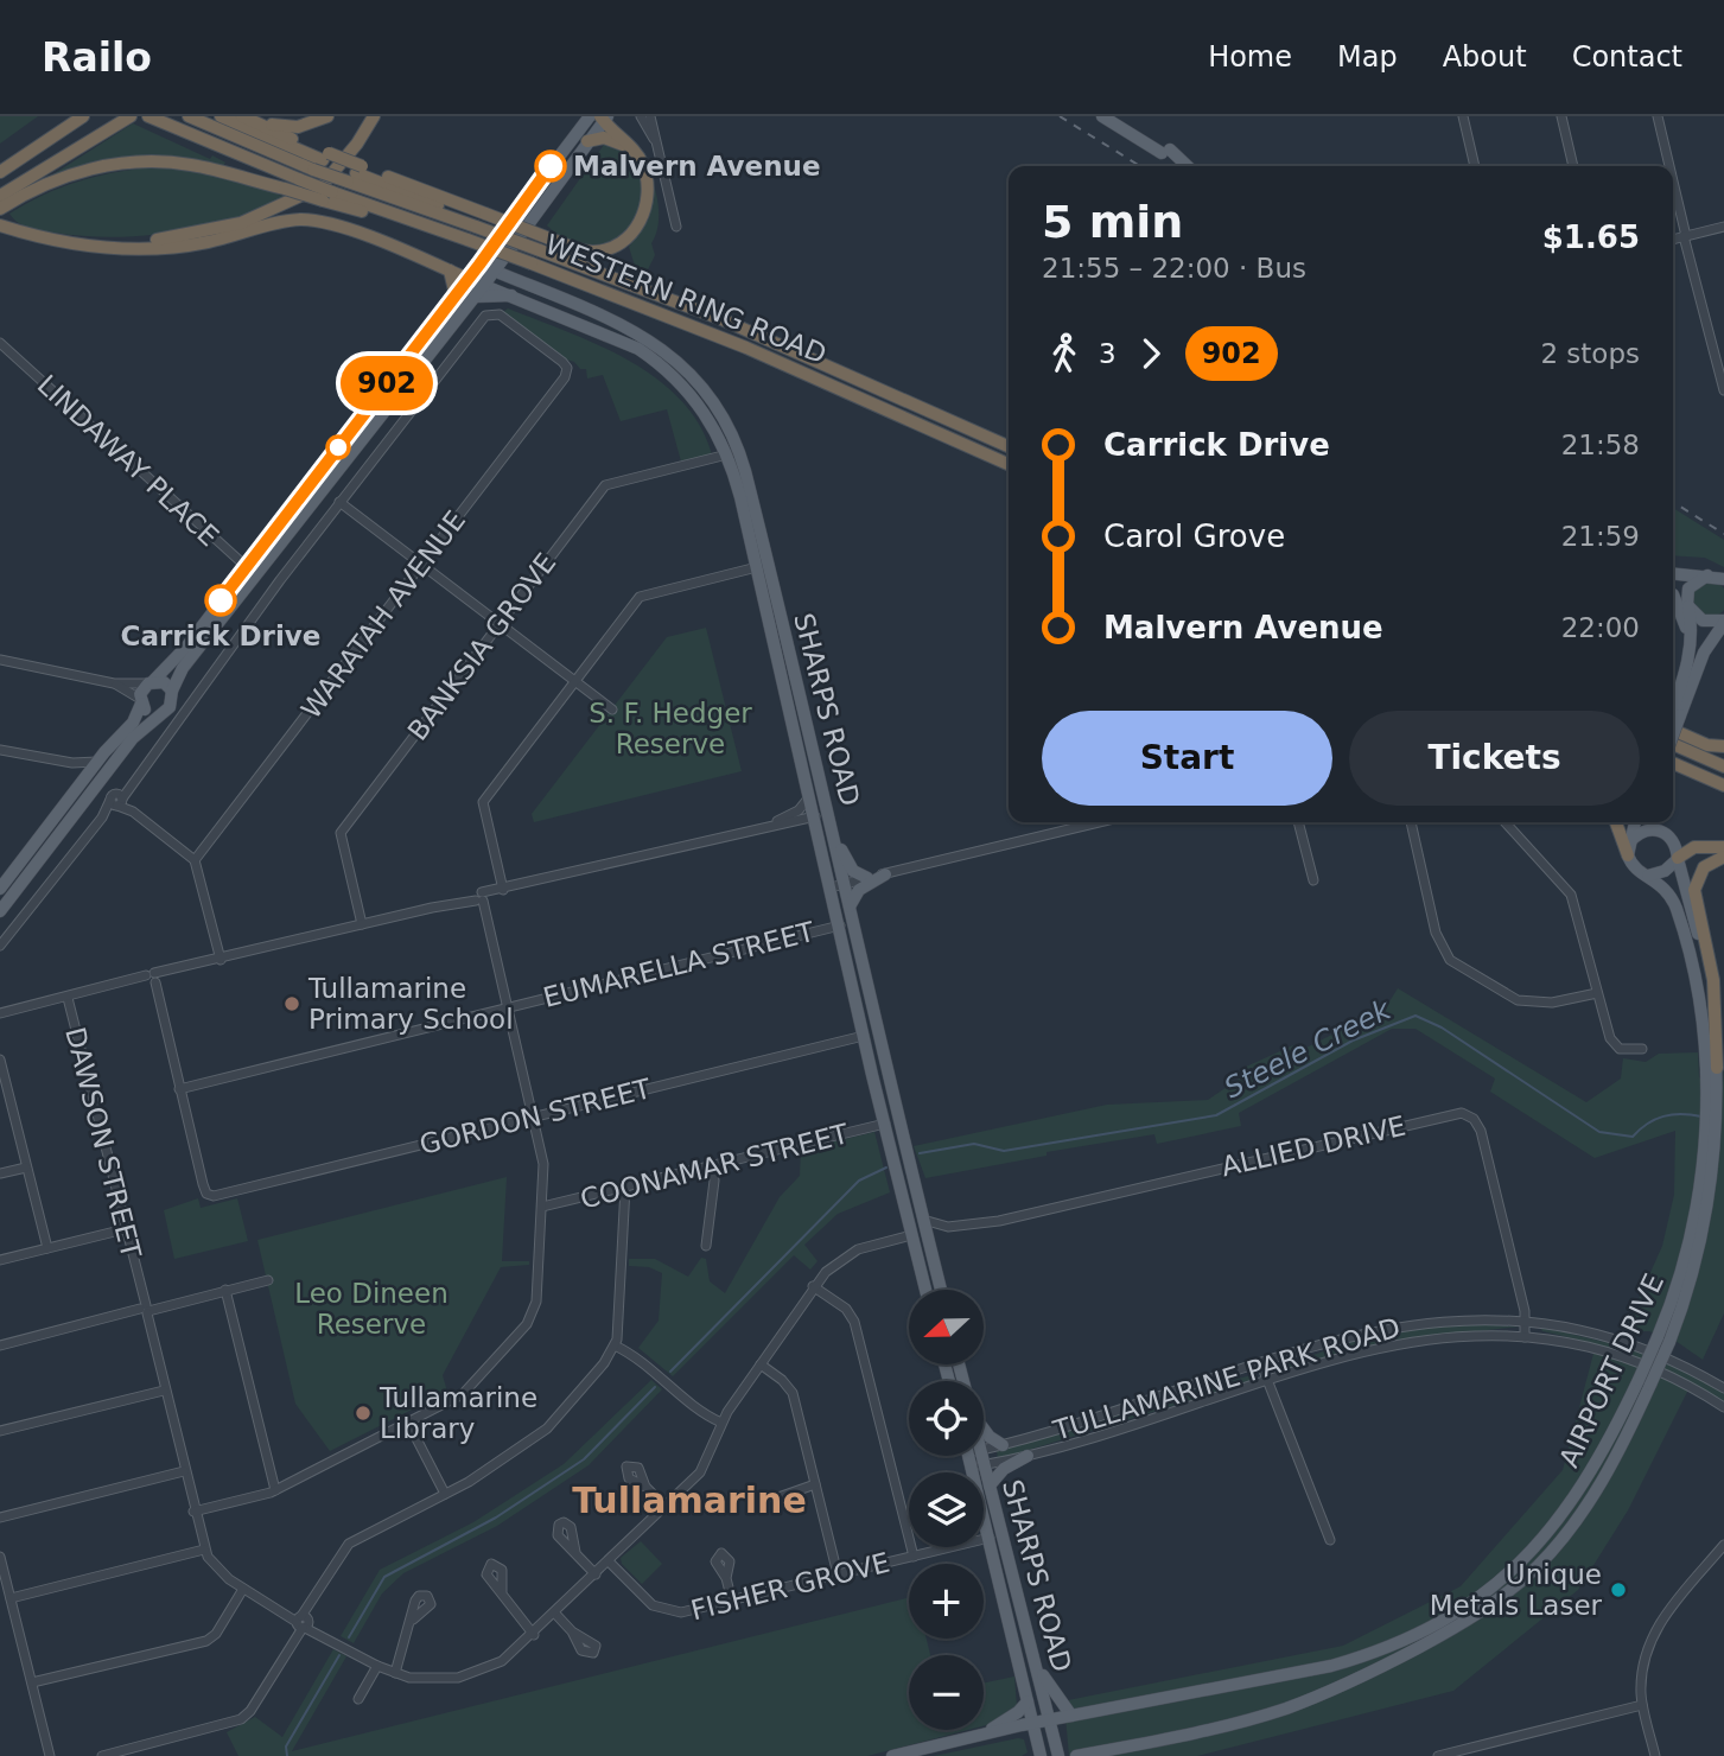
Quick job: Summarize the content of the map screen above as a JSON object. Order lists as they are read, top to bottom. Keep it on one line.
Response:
{"streets":{"highway":["WESTERN RING ROAD"],"main road":["SHARPS ROAD","AIRPORT DRIVE"],"street":["LINDAWAY PLACE","WARATAH AVENUE","BANKSIA GROVE","EUMARELLA STREET","GORDON STREET","DAWSON STREET","ALLIED DRIVE","COONAMAR STREET","TULLAMARINE PARK ROAD","FISHER GROVE"]},"crossings":[["BANKSIA GROVE","SHARPS ROAD"],["SHARPS ROAD","EUMARELLA STREET"],["SHARPS ROAD","GORDON STREET"],["SHARPS ROAD","DAWSON STREET"],["SHARPS ROAD","ALLIED DRIVE"],["SHARPS ROAD","COONAMAR STREET"],["SHARPS ROAD","AIRPORT DRIVE"],["SHARPS ROAD","FISHER GROVE"],["EUMARELLA STREET","GORDON STREET"],["DAWSON STREET","FISHER GROVE"],["ALLIED DRIVE","TULLAMARINE PARK ROAD"]],"districts":["Tullamarine"],"water":["Steele Creek"],"parks":["S. F. Hedger Reserve","Leo Dineen Reserve"],"places":["Malvern Avenue","Carrick Drive","Tullamarine Primary School","Tullamarine Library","Unique Metals Laser"],"lines":["bus line 902"],"north":"left","page":{"header":"Railo","nav":["Home","Map","About","Contact"],"on_map":"902","heading":["5 min","21:55 – 22:00 · Bus","$1.65"],"legs":["3","902","2 stops"],"list":[{"name":"Carrick Drive","value":"21:58"},{"name":"Carol Grove","value":"21:59"},{"name":"Malvern Avenue","value":"22:00"}],"buttons":["Start","Tickets"],"map_buttons":["+","−"]}}
